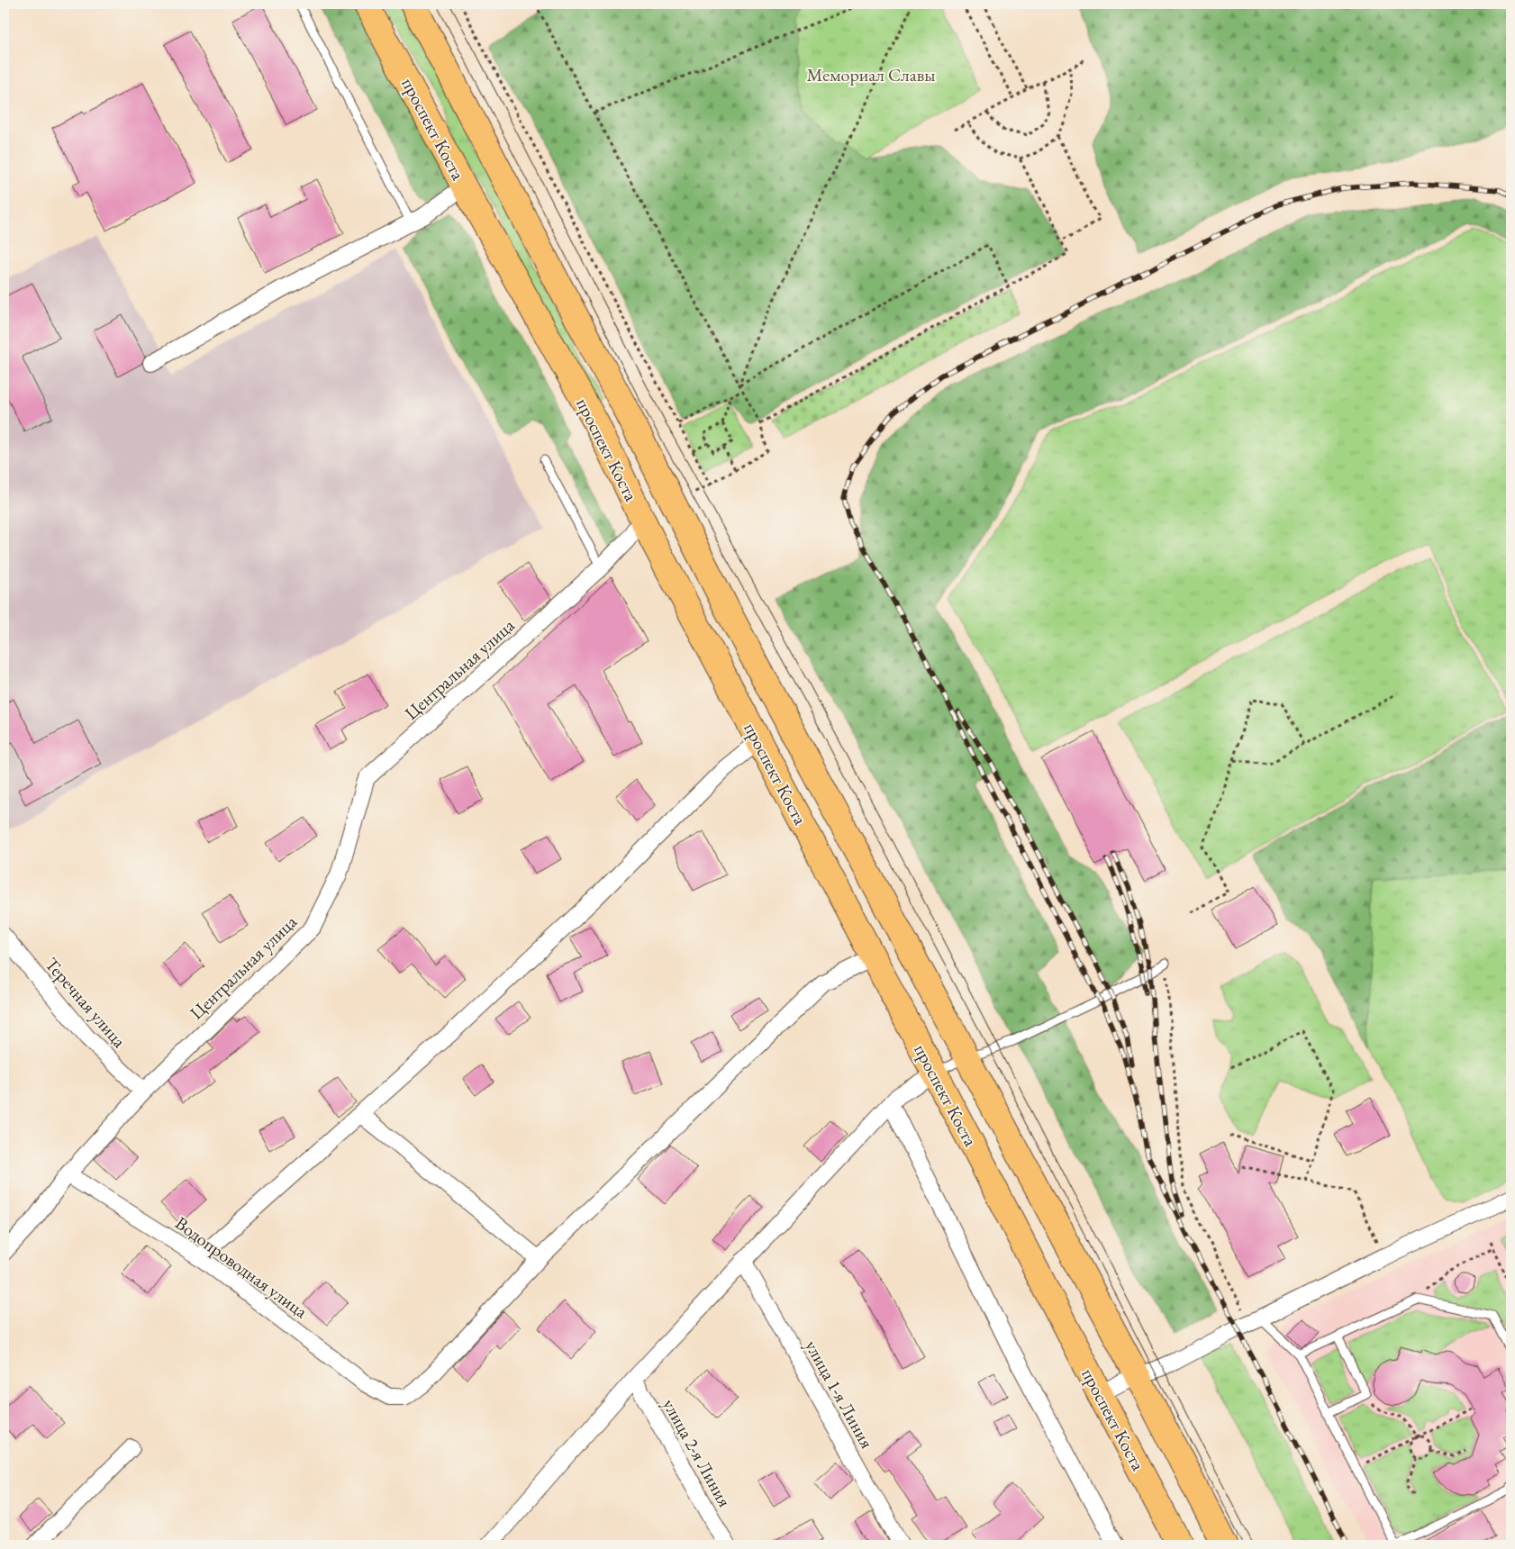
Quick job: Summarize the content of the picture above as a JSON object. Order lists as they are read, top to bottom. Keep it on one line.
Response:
{"streets":{"main road":["проспект Коста"],"street":["Центральная улица","Теречная улица","Водопроводная улица","улица 1-я Линия","улица 2-я Линия"]},"crossings":[["проспект Коста","Центральная улица"],["Центральная улица","Теречная улица"],["Центральная улица","Водопроводная улица"]],"parks":["Мемориал Славы"]}
